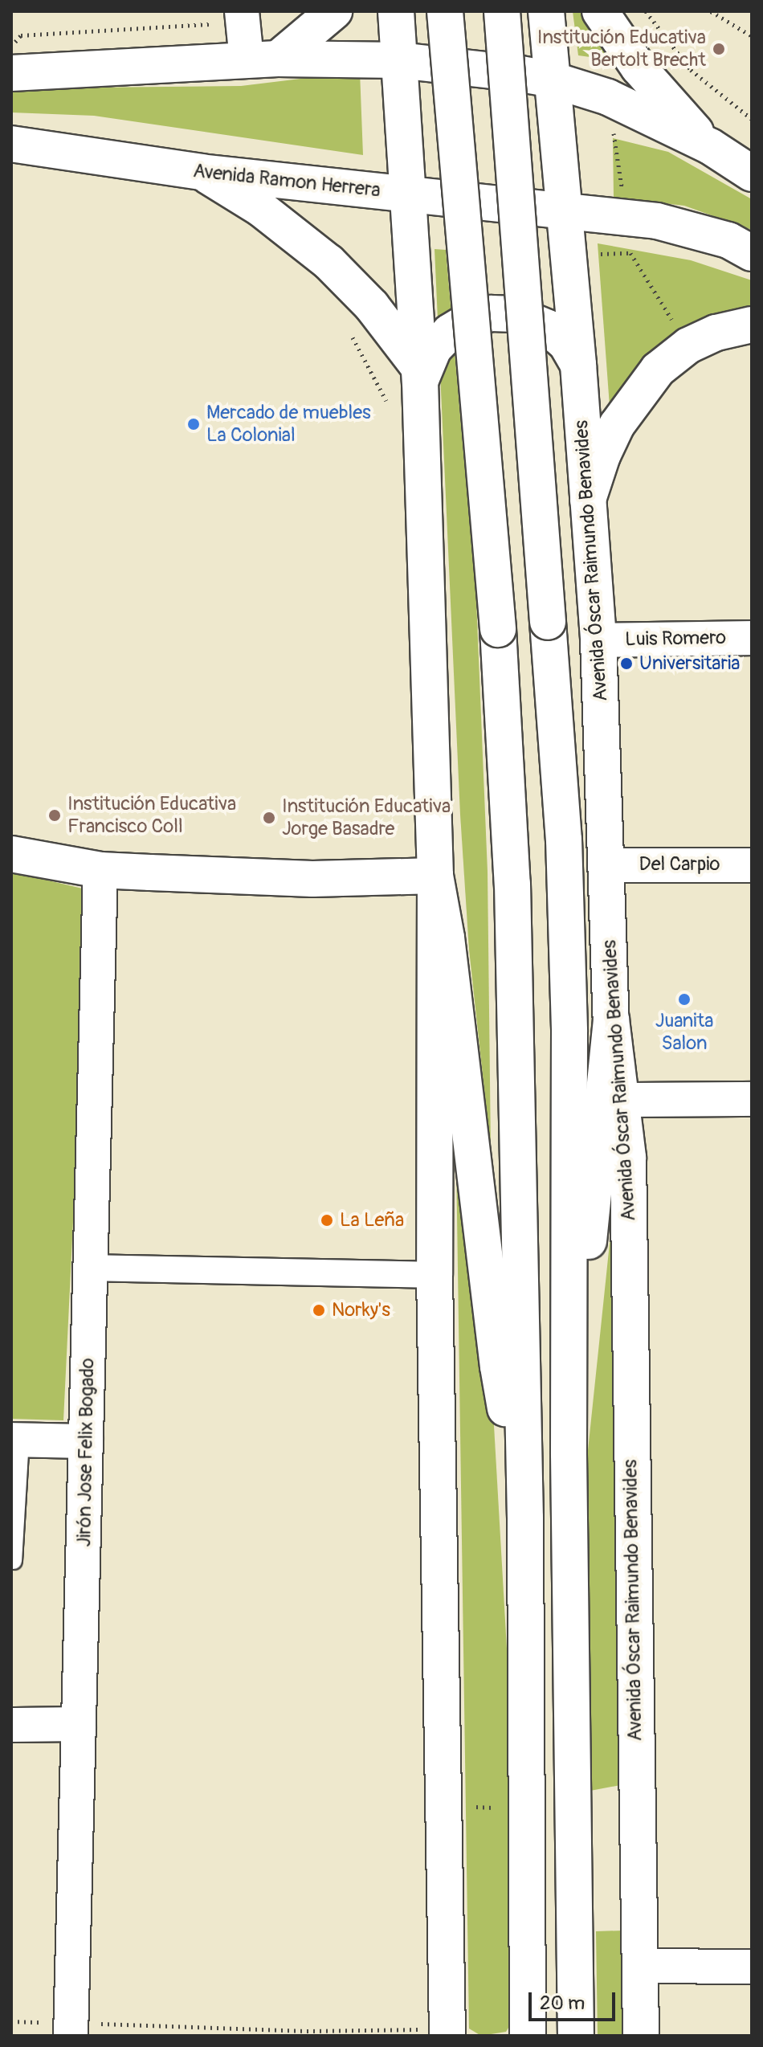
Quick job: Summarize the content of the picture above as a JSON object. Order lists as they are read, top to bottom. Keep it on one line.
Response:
{"streets":{"main road":["Avenida Ramon Herrera","Avenida Óscar Raimundo Benavides"],"street":["Luis Romero","Del Carpio","Jirón Jose Felix Bogado"]},"crossings":[["Avenida Ramon Herrera","Avenida Óscar Raimundo Benavides"],["Avenida Óscar Raimundo Benavides","Luis Romero"],["Avenida Óscar Raimundo Benavides","Del Carpio"]],"places":["Institución Educativa Bertolt Brecht","Mercado de muebles La Colonial","Universitaria","Institución Educativa Francisco Coll","Institución Educativa Jorge Basadre","Juanita Salon","La Leña","Norky's"],"scale_bar":"20 m"}
